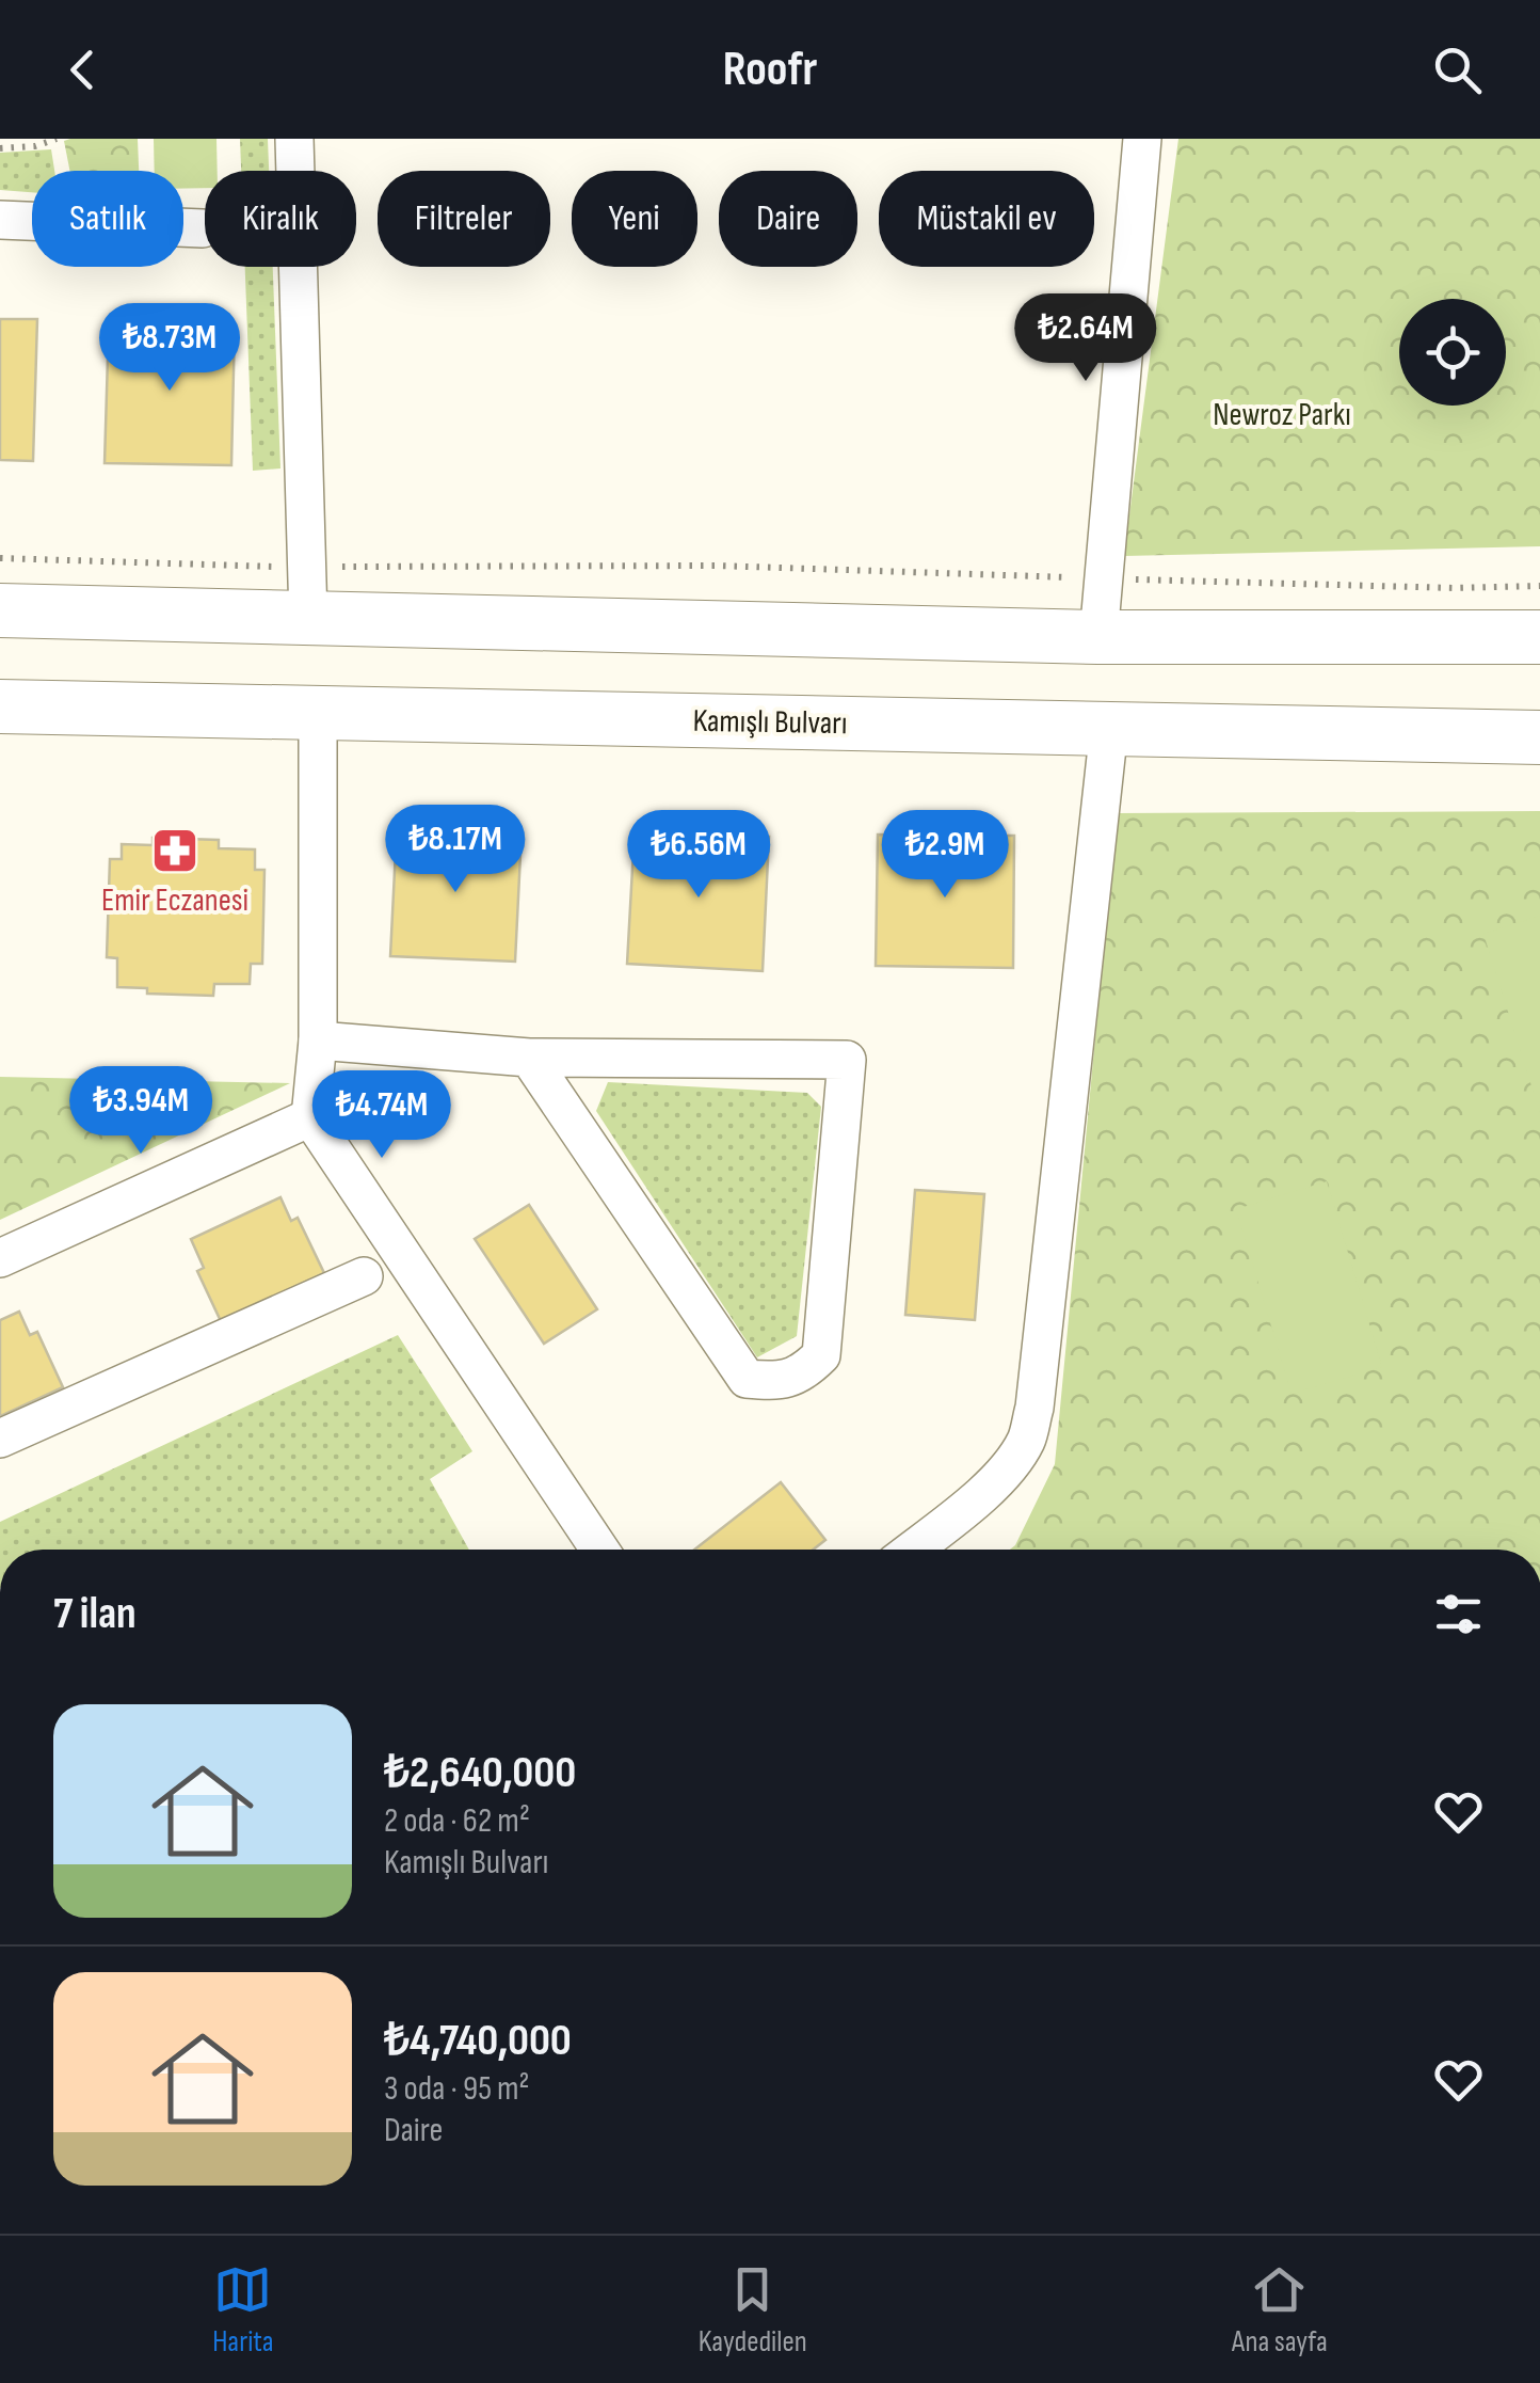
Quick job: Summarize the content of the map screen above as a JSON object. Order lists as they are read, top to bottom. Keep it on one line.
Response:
{"streets":{"highway":["Kamışlı Bulvarı"]},"parks":["Newroz Parkı"],"places":{"pharmacy":["Emir Eczanesi"]},"page":{"header":"Roofr","chip":["Satılık","Kiralık","Filtreler","Yeni","Daire","Müstakil ev"],"price":["₺2.64M","₺8.73M","₺8.17M","₺6.56M","₺2.9M","₺3.94M","₺4.74M"],"heading":"7 ilan","list":[{"name":"₺2,640,000","note":"2 oda · 62 m² · Kamışlı Bulvarı"},{"name":"₺4,740,000","note":"3 oda · 95 m² · Daire"}],"tabs":["Harita","Kaydedilen","Ana sayfa"]}}
